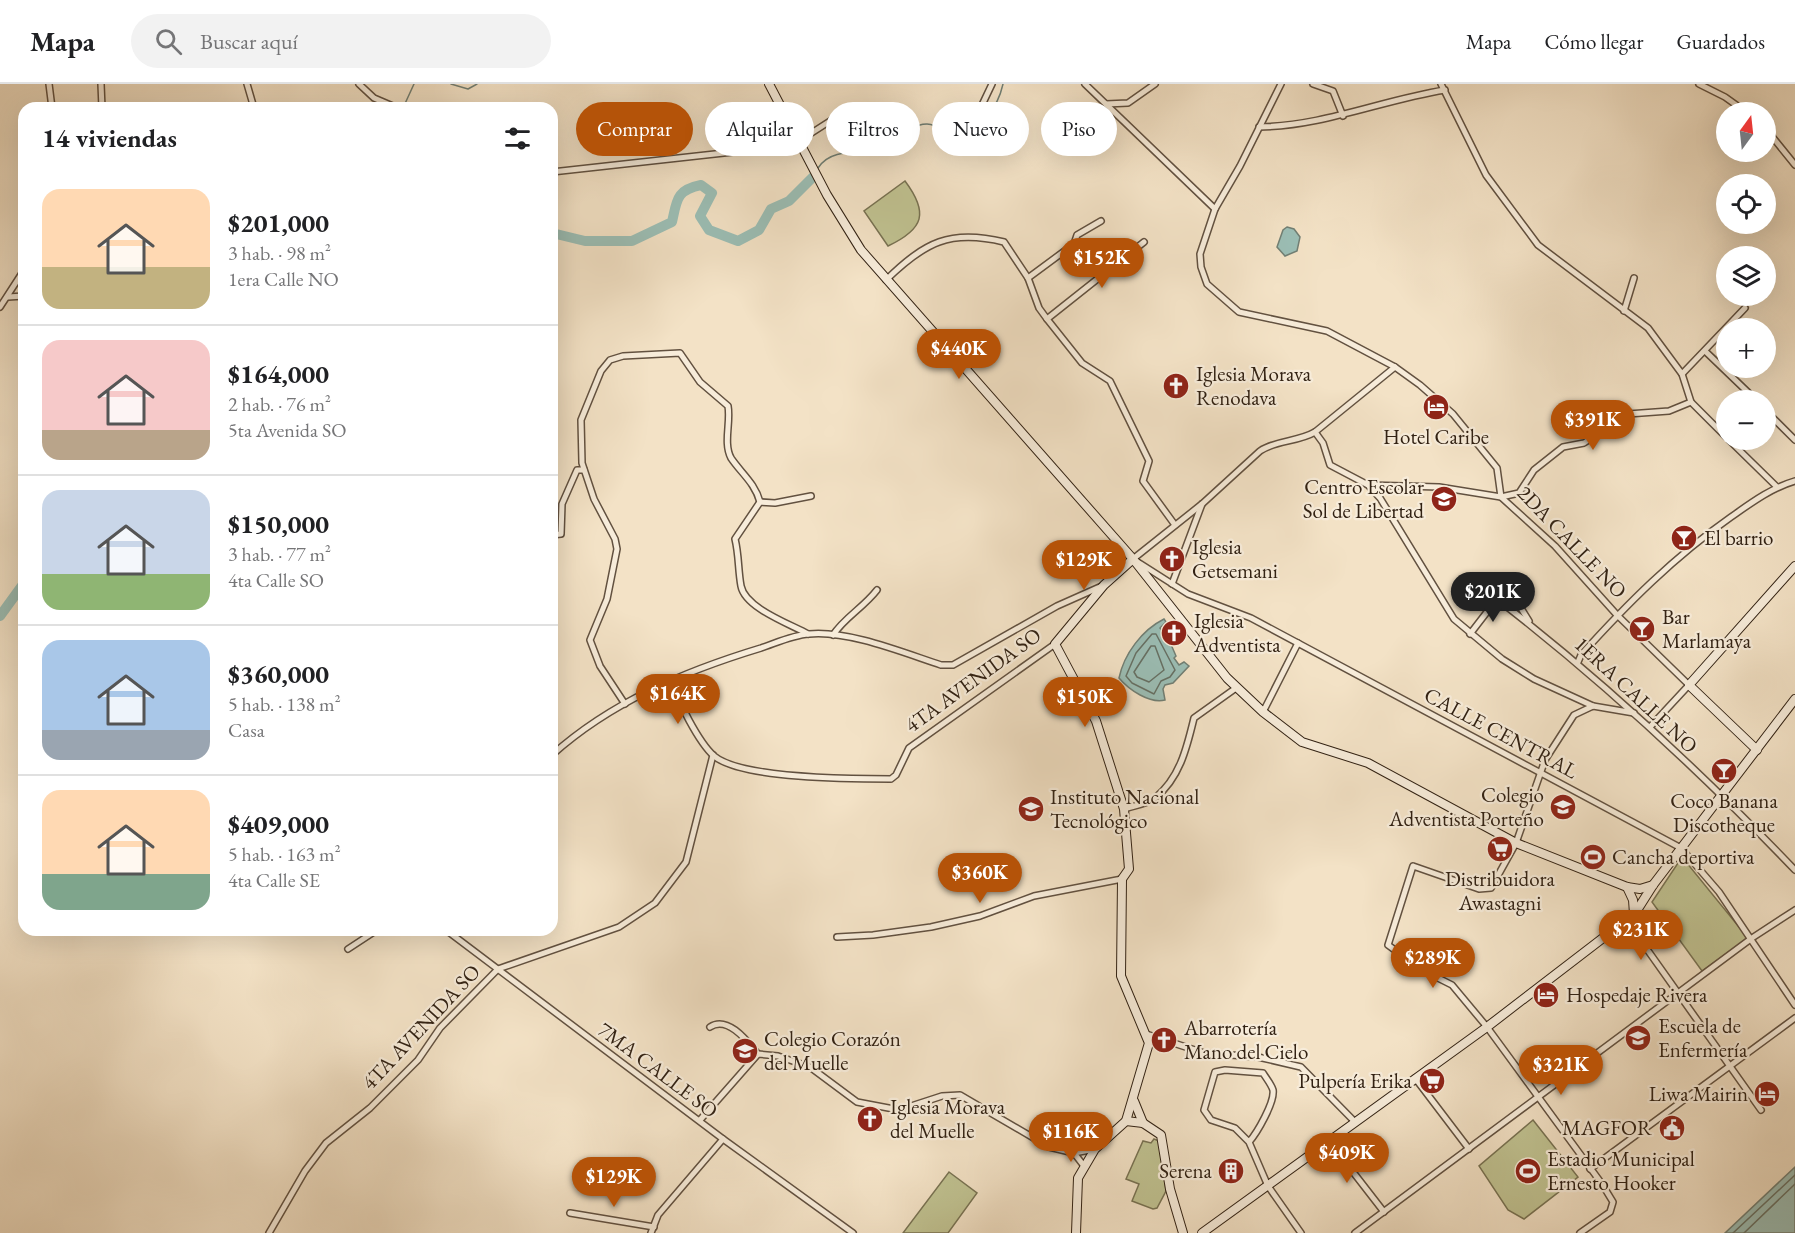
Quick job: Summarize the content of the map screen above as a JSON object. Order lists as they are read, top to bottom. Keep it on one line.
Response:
{"streets":{"street":["2DA CALLE NO","4TA AVENIDA SO","1ERA CALLE NO","CALLE CENTRAL","7MA CALLE SO"]},"crossings":[["4TA AVENIDA SO","CALLE CENTRAL"],["4TA AVENIDA SO","7MA CALLE SO"]],"places":{"church":["Iglesia Morava Renodava","Iglesia Getsemani","Iglesia Adventista","Abarrotería Mano del Cielo","Iglesia Morava del Muelle"],"hotel":["Hotel Caribe","Hospedaje Rivera","Liwa Mairin"],"school or university":["Centro Escolar Sol de Libertad","Colegio Adventista Porteño","Instituto Nacional Tecnológico","Escuela de Enfermería","Colegio Corazón del Muelle"],"bar":["El barrio","Bar Marlamaya","Coco Banana Discotheque"],"supermarket":["Distribuidora Awastagni","Pulpería Erika"],"sports":["Cancha deportiva","Estadio Municipal Ernesto Hooker"],"public building":["MAGFOR"],"building":["Serena"]},"north":"top","page":{"header":"Mapa","search":"Buscar aquí","nav":["Mapa","Cómo llegar","Guardados"],"map_buttons":["+","−"],"chip":["Comprar","Alquilar","Filtros","Nuevo","Piso"],"heading":"14 viviendas","list":[{"name":"$201,000","note":"3 hab. · 98 m² · 1era Calle NO"},{"name":"$164,000","note":"2 hab. · 76 m² · 5ta Avenida SO"},{"name":"$150,000","note":"3 hab. · 77 m² · 4ta Calle SO"},{"name":"$360,000","note":"5 hab. · 138 m² · Casa"},{"name":"$409,000","note":"5 hab. · 163 m² · 4ta Calle SE"}],"price":["$152K","$440K","$391K","$129K","$201K","$164K","$150K","$360K","$231K","$289K","$321K","$116K","$409K","$129K"]}}
